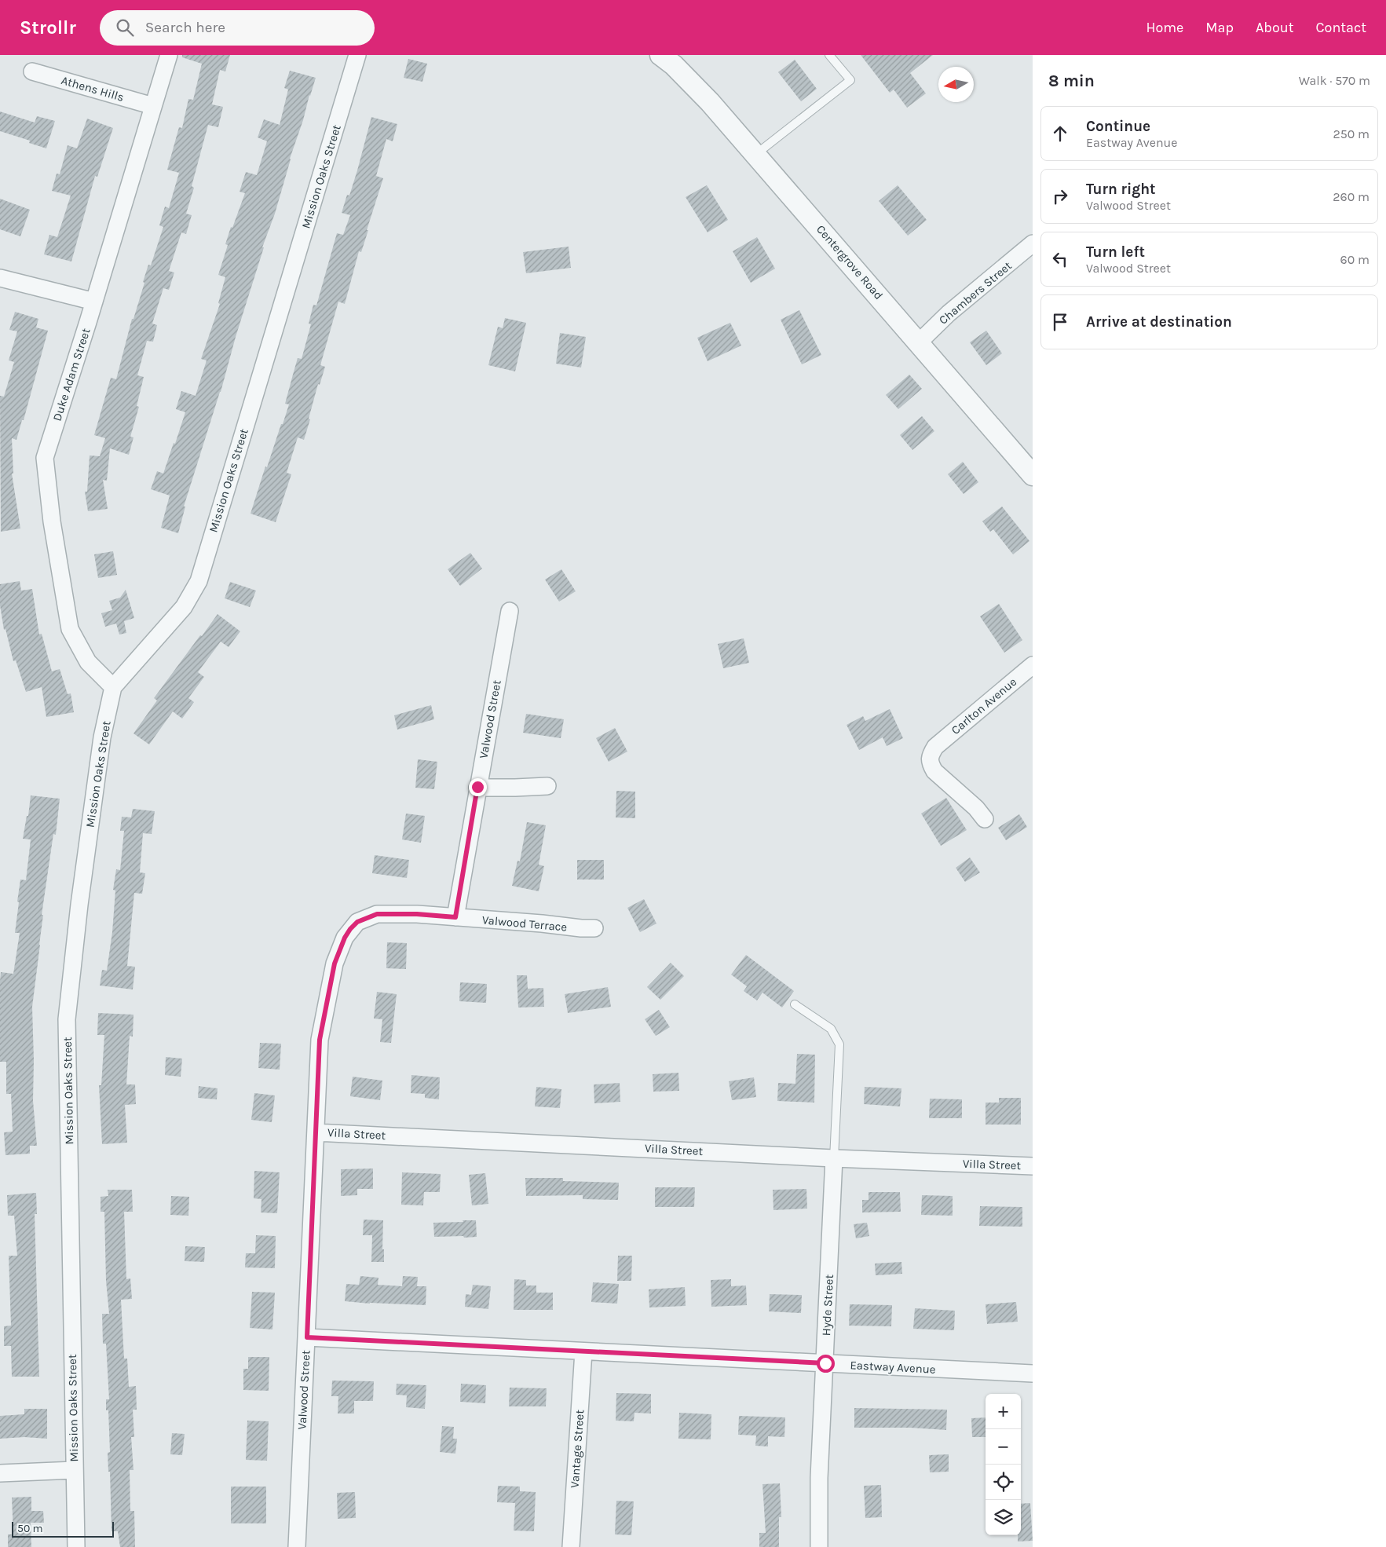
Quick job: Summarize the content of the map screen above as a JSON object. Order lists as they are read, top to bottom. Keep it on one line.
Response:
{"streets":{"street":["Athens Hills","Mission Oaks Street","Centergrove Road","Chambers Street","Duke Adam Street","Carlton Avenue","Valwood Street","Valwood Terrace","Villa Street","Hyde Street","Eastway Avenue","Vantage Street"]},"crossings":[["Athens Hills","Duke Adam Street"],["Mission Oaks Street","Duke Adam Street"],["Centergrove Road","Chambers Street"],["Valwood Street","Valwood Terrace"],["Valwood Street","Villa Street"],["Valwood Street","Eastway Avenue"],["Villa Street","Hyde Street"],["Hyde Street","Eastway Avenue"],["Eastway Avenue","Vantage Street"]],"scale_bar":"50 m","north":"left","page":{"header":"Strollr","search":"Search here","nav":["Home","Map","About","Contact"],"heading":["8 min","Walk · 570 m"],"list":[["Continue","Eastway Avenue","250 m"],["Turn right","Valwood Street","260 m"],["Turn left","Valwood Street","60 m"],"Arrive at destination"],"map_buttons":["+","−"],"scale":"50 m"}}
